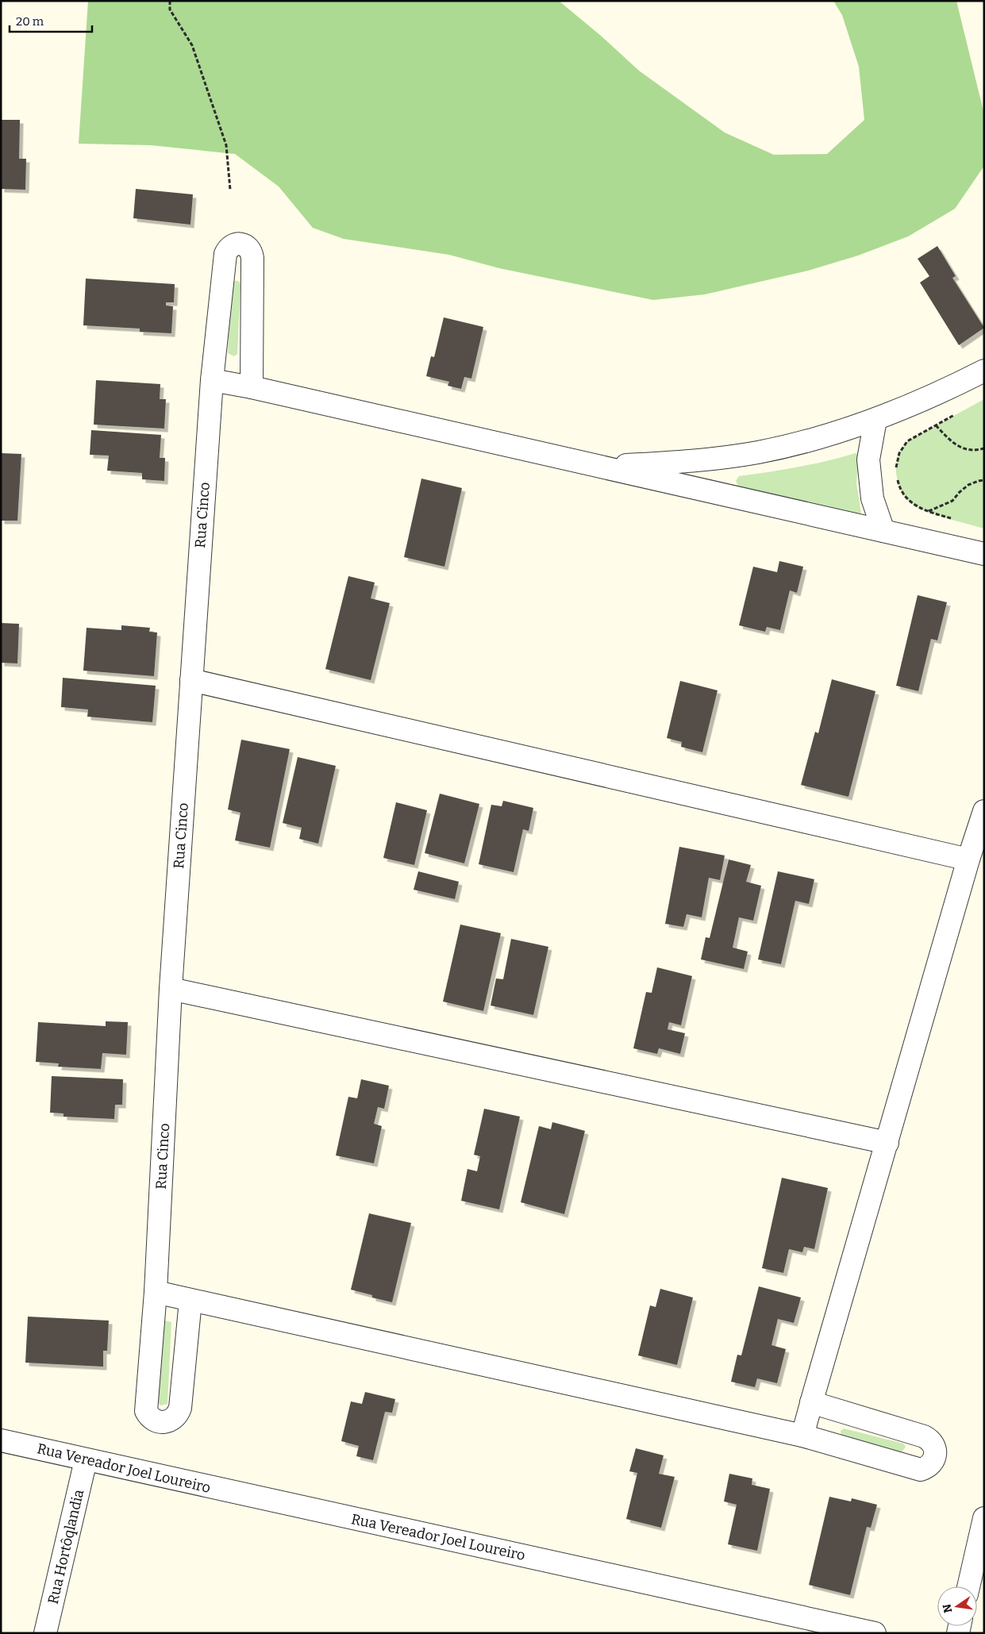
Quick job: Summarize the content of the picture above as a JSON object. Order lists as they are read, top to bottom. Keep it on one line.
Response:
{"streets":{"street":["Rua Cinco","Rua Vereador Joel Loureiro","Rua Hortôqlandia"]},"crossings":[["Rua Vereador Joel Loureiro","Rua Hortôqlandia"]],"scale_bar":"20 m","north":"left"}
